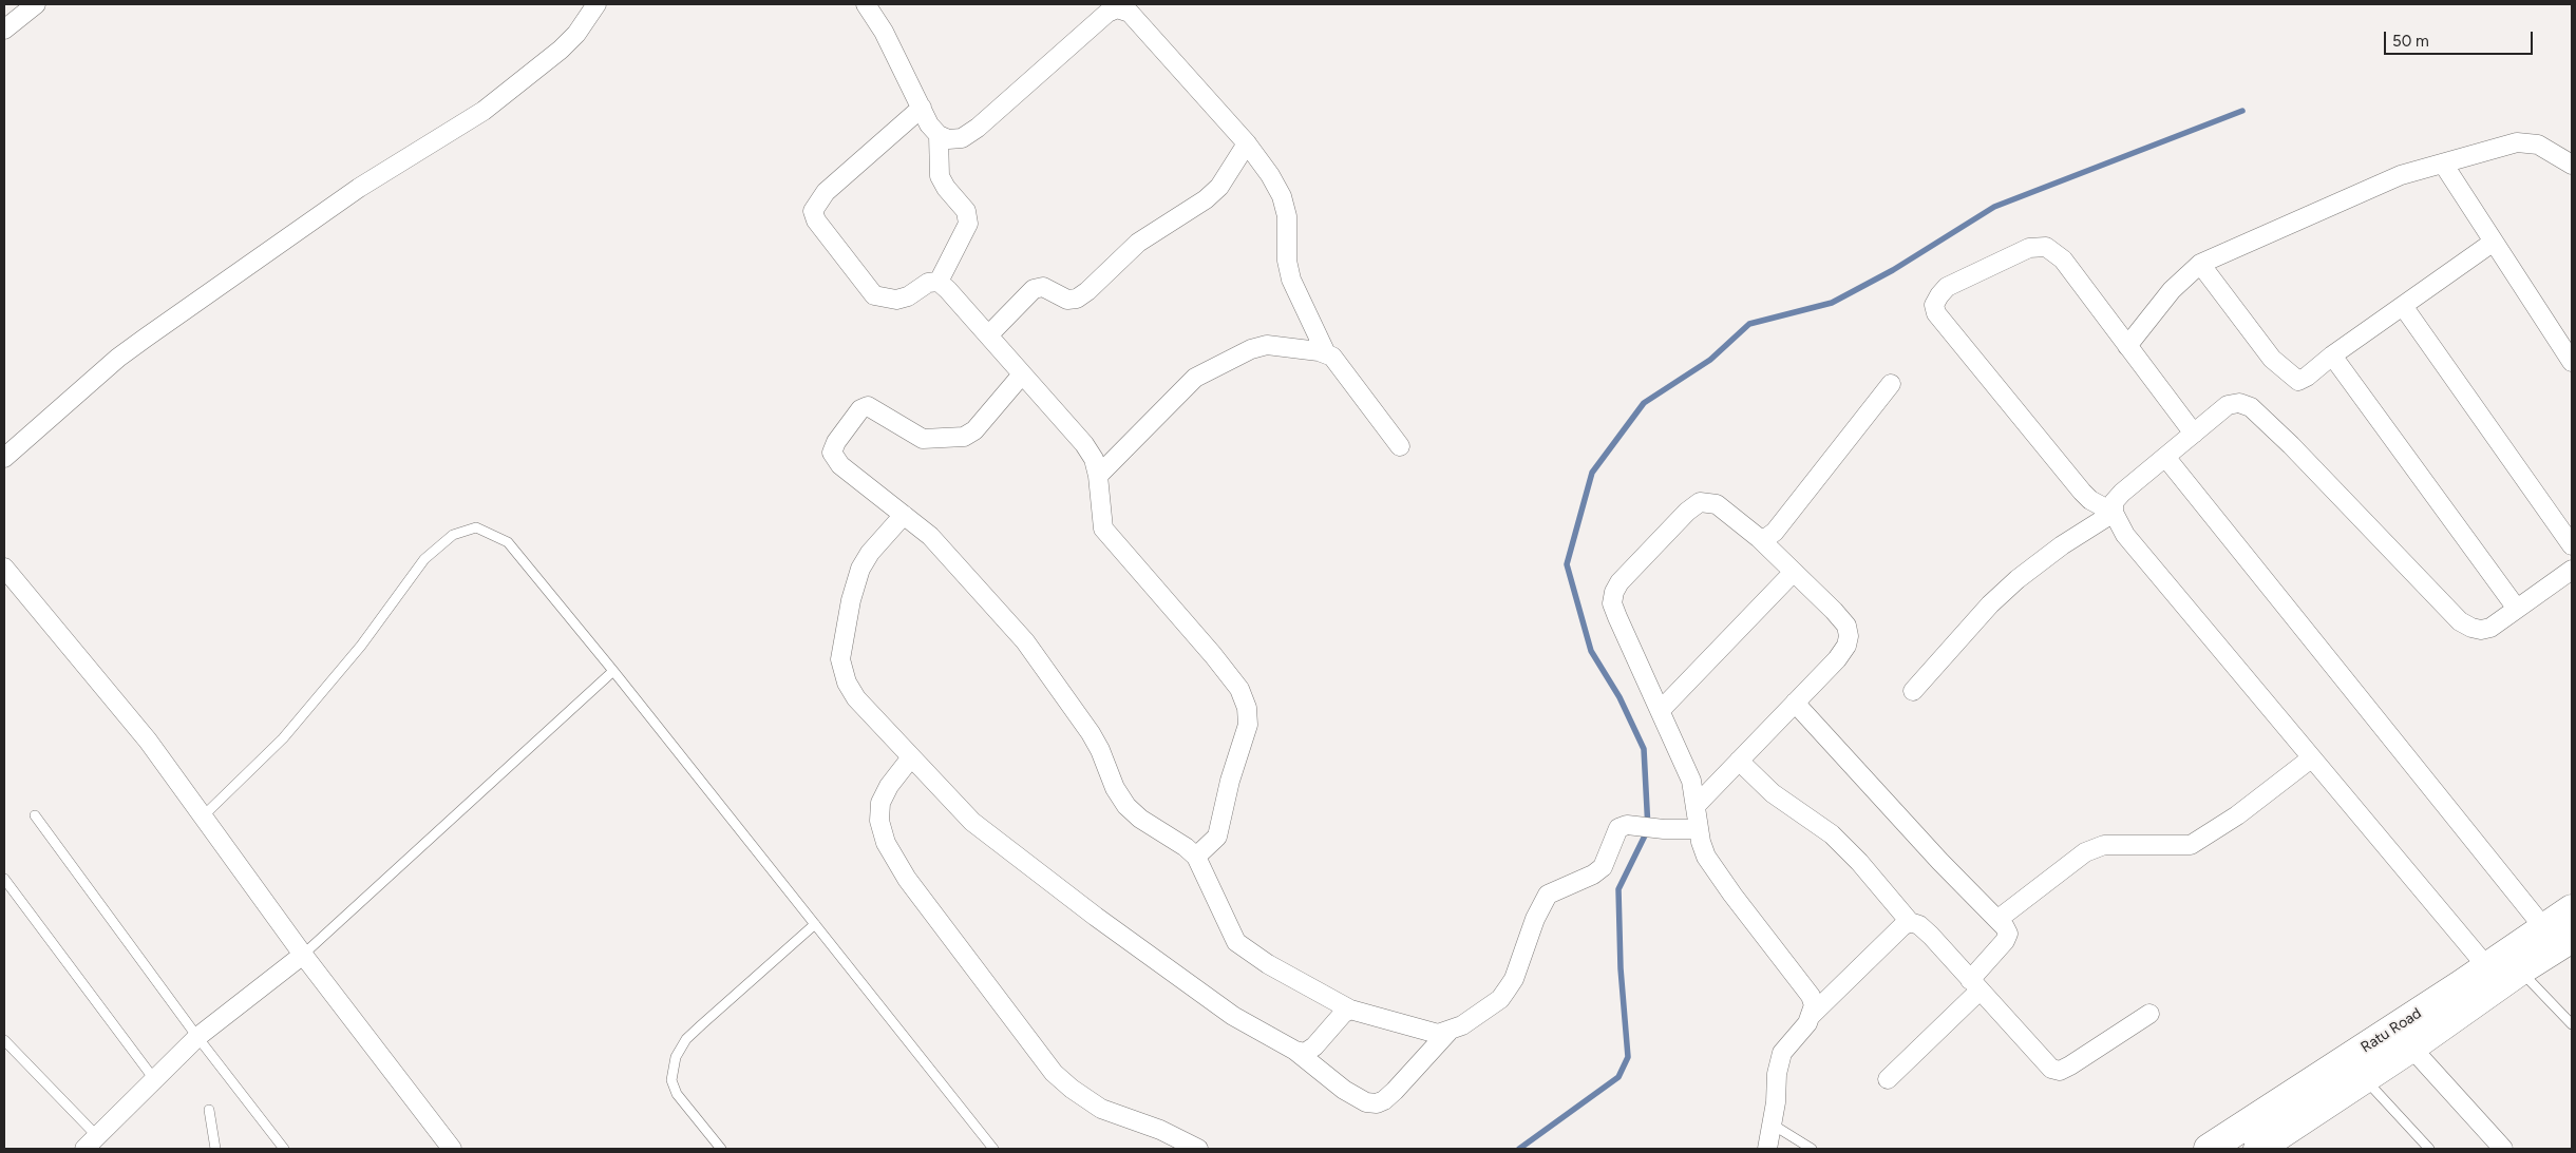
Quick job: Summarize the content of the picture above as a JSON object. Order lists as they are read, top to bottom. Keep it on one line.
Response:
{"streets":{"main road":["Ratu Road"]},"scale_bar":"50 m"}
